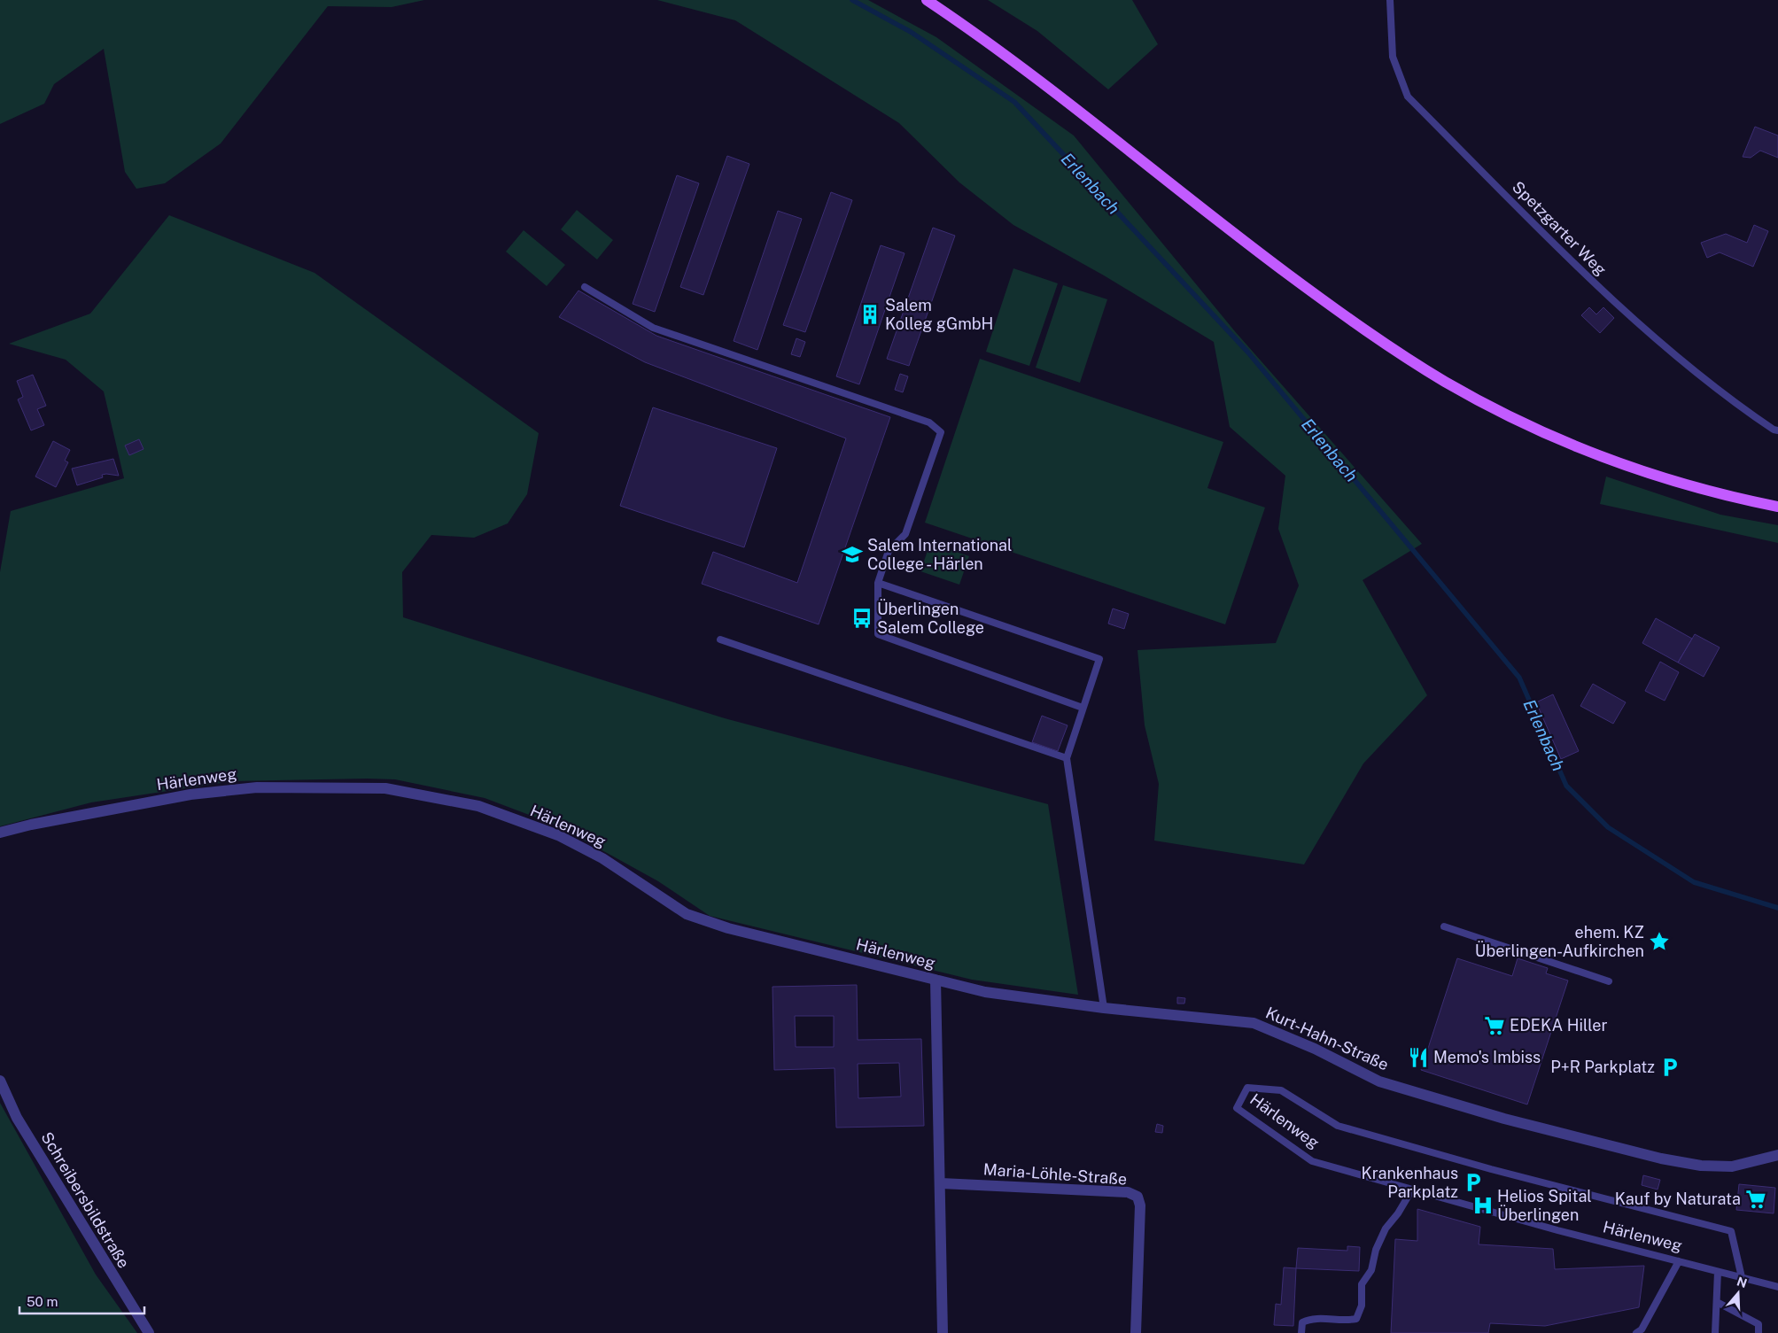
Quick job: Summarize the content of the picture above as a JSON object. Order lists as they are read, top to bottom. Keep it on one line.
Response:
{"streets":{"street":["Härlenweg","Kurt-Hahn-Straße","Maria-Löhle-Straße","Schreibersbildstraße"],"lane":["Spetzgarter Weg"]},"crossings":[["Härlenweg","Kurt-Hahn-Straße"]],"water":["Erlenbach"],"places":{"building":["Salem Kolleg gGmbH"],"school or university":["Salem International College - Härlen"],"bus stop":["Überlingen Salem College"],"place":["ehem. KZ Überlingen-Aufkirchen"],"supermarket":["EDEKA Hiller","Kauf by Naturata"],"restaurant":["Memo's Imbiss"],"parking":["P+R Parkplatz","Krankenhaus Parkplatz"],"hospital":["Helios Spital Überlingen"]},"scale_bar":"50 m","north":"top"}
